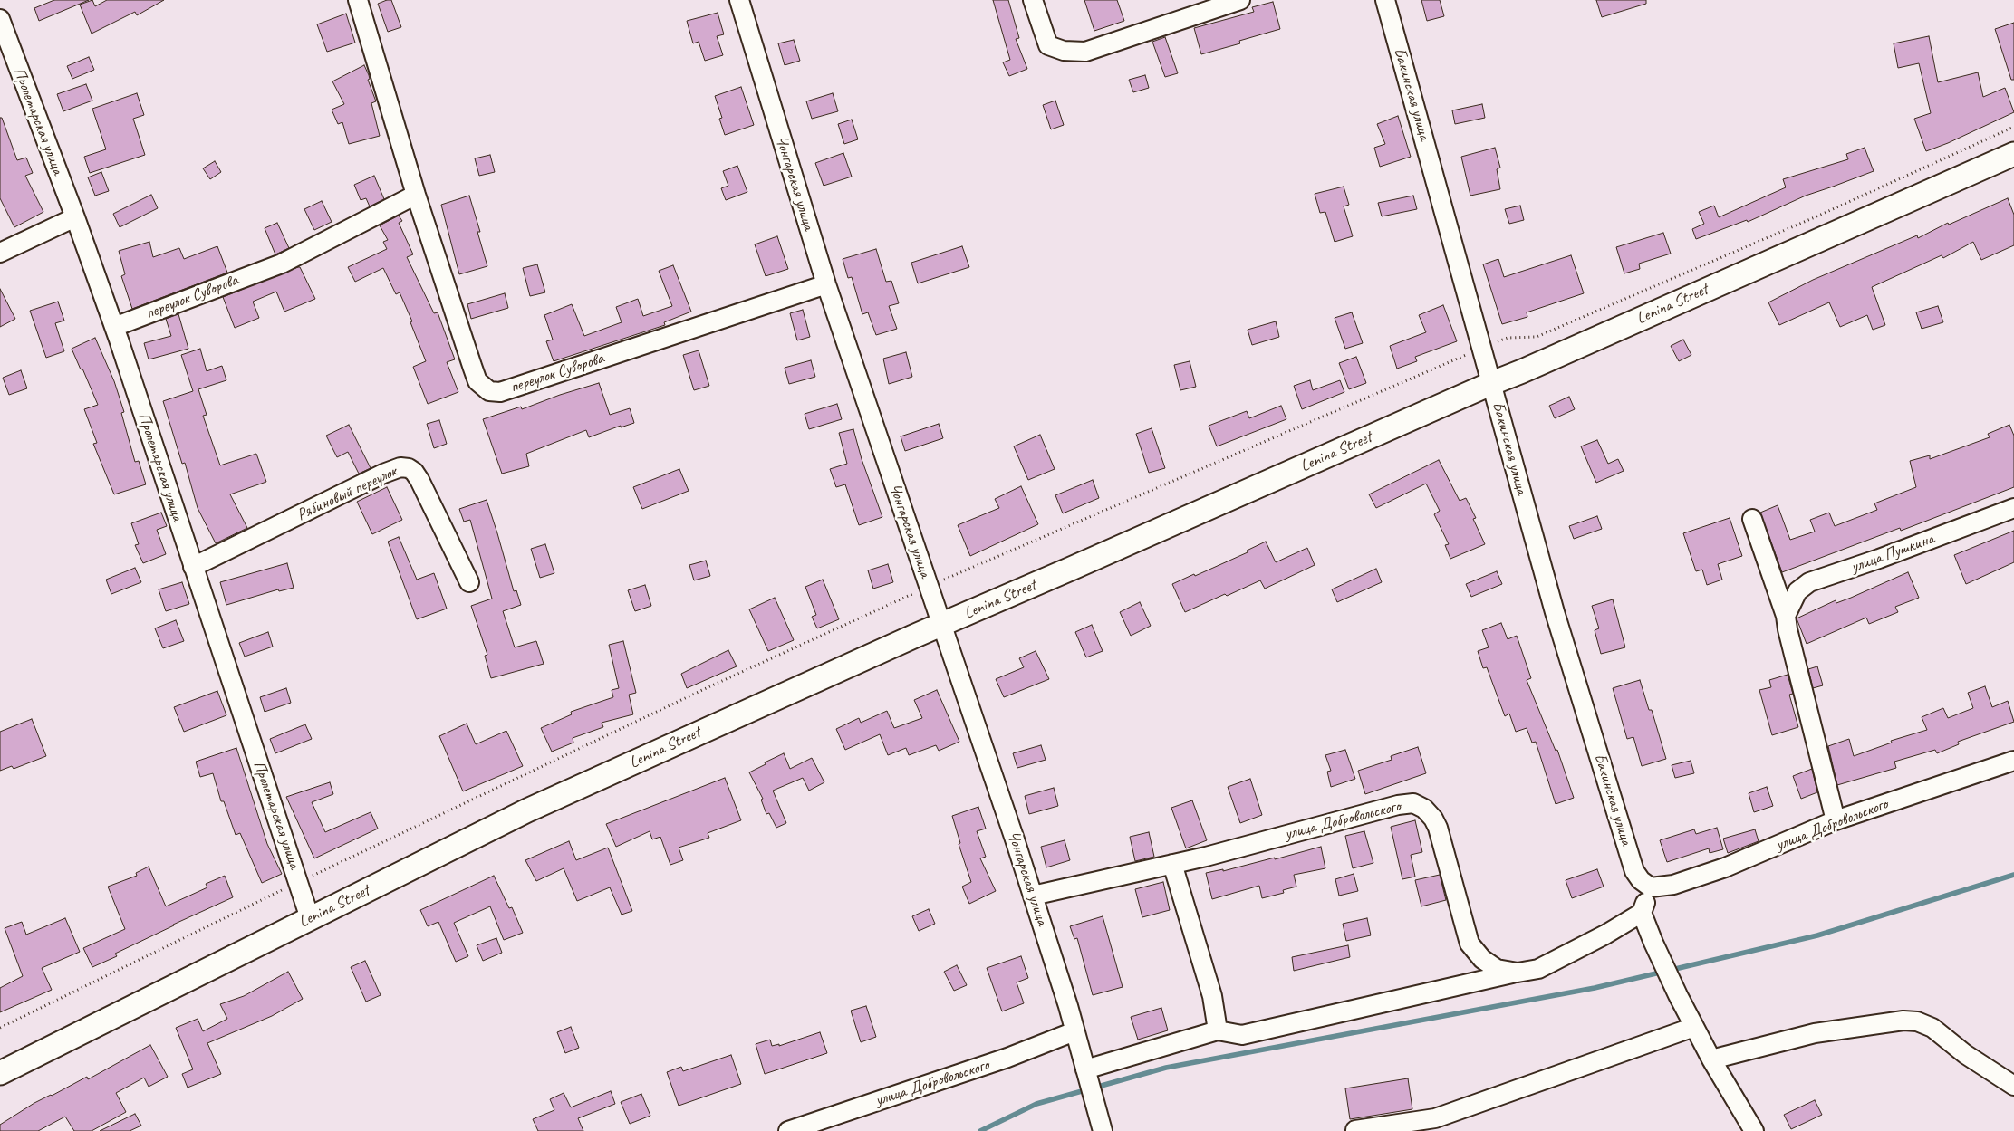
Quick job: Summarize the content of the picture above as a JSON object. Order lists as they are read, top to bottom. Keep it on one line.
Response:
{"streets":{"street":["Бакинская улица","Пролетарская улица","Чонгарская улица","переулок Суворова","Lenina Street","Рябиновый переулок","улица Пушкина","улица Добровольского"]},"crossings":[["Бакинская улица","Lenina Street"],["Бакинская улица","улица Добровольского"],["Пролетарская улица","переулок Суворова"],["Пролетарская улица","Lenina Street"],["Пролетарская улица","Рябиновый переулок"],["Чонгарская улица","переулок Суворова"],["Чонгарская улица","Lenina Street"],["Чонгарская улица","улица Добровольского"]]}
